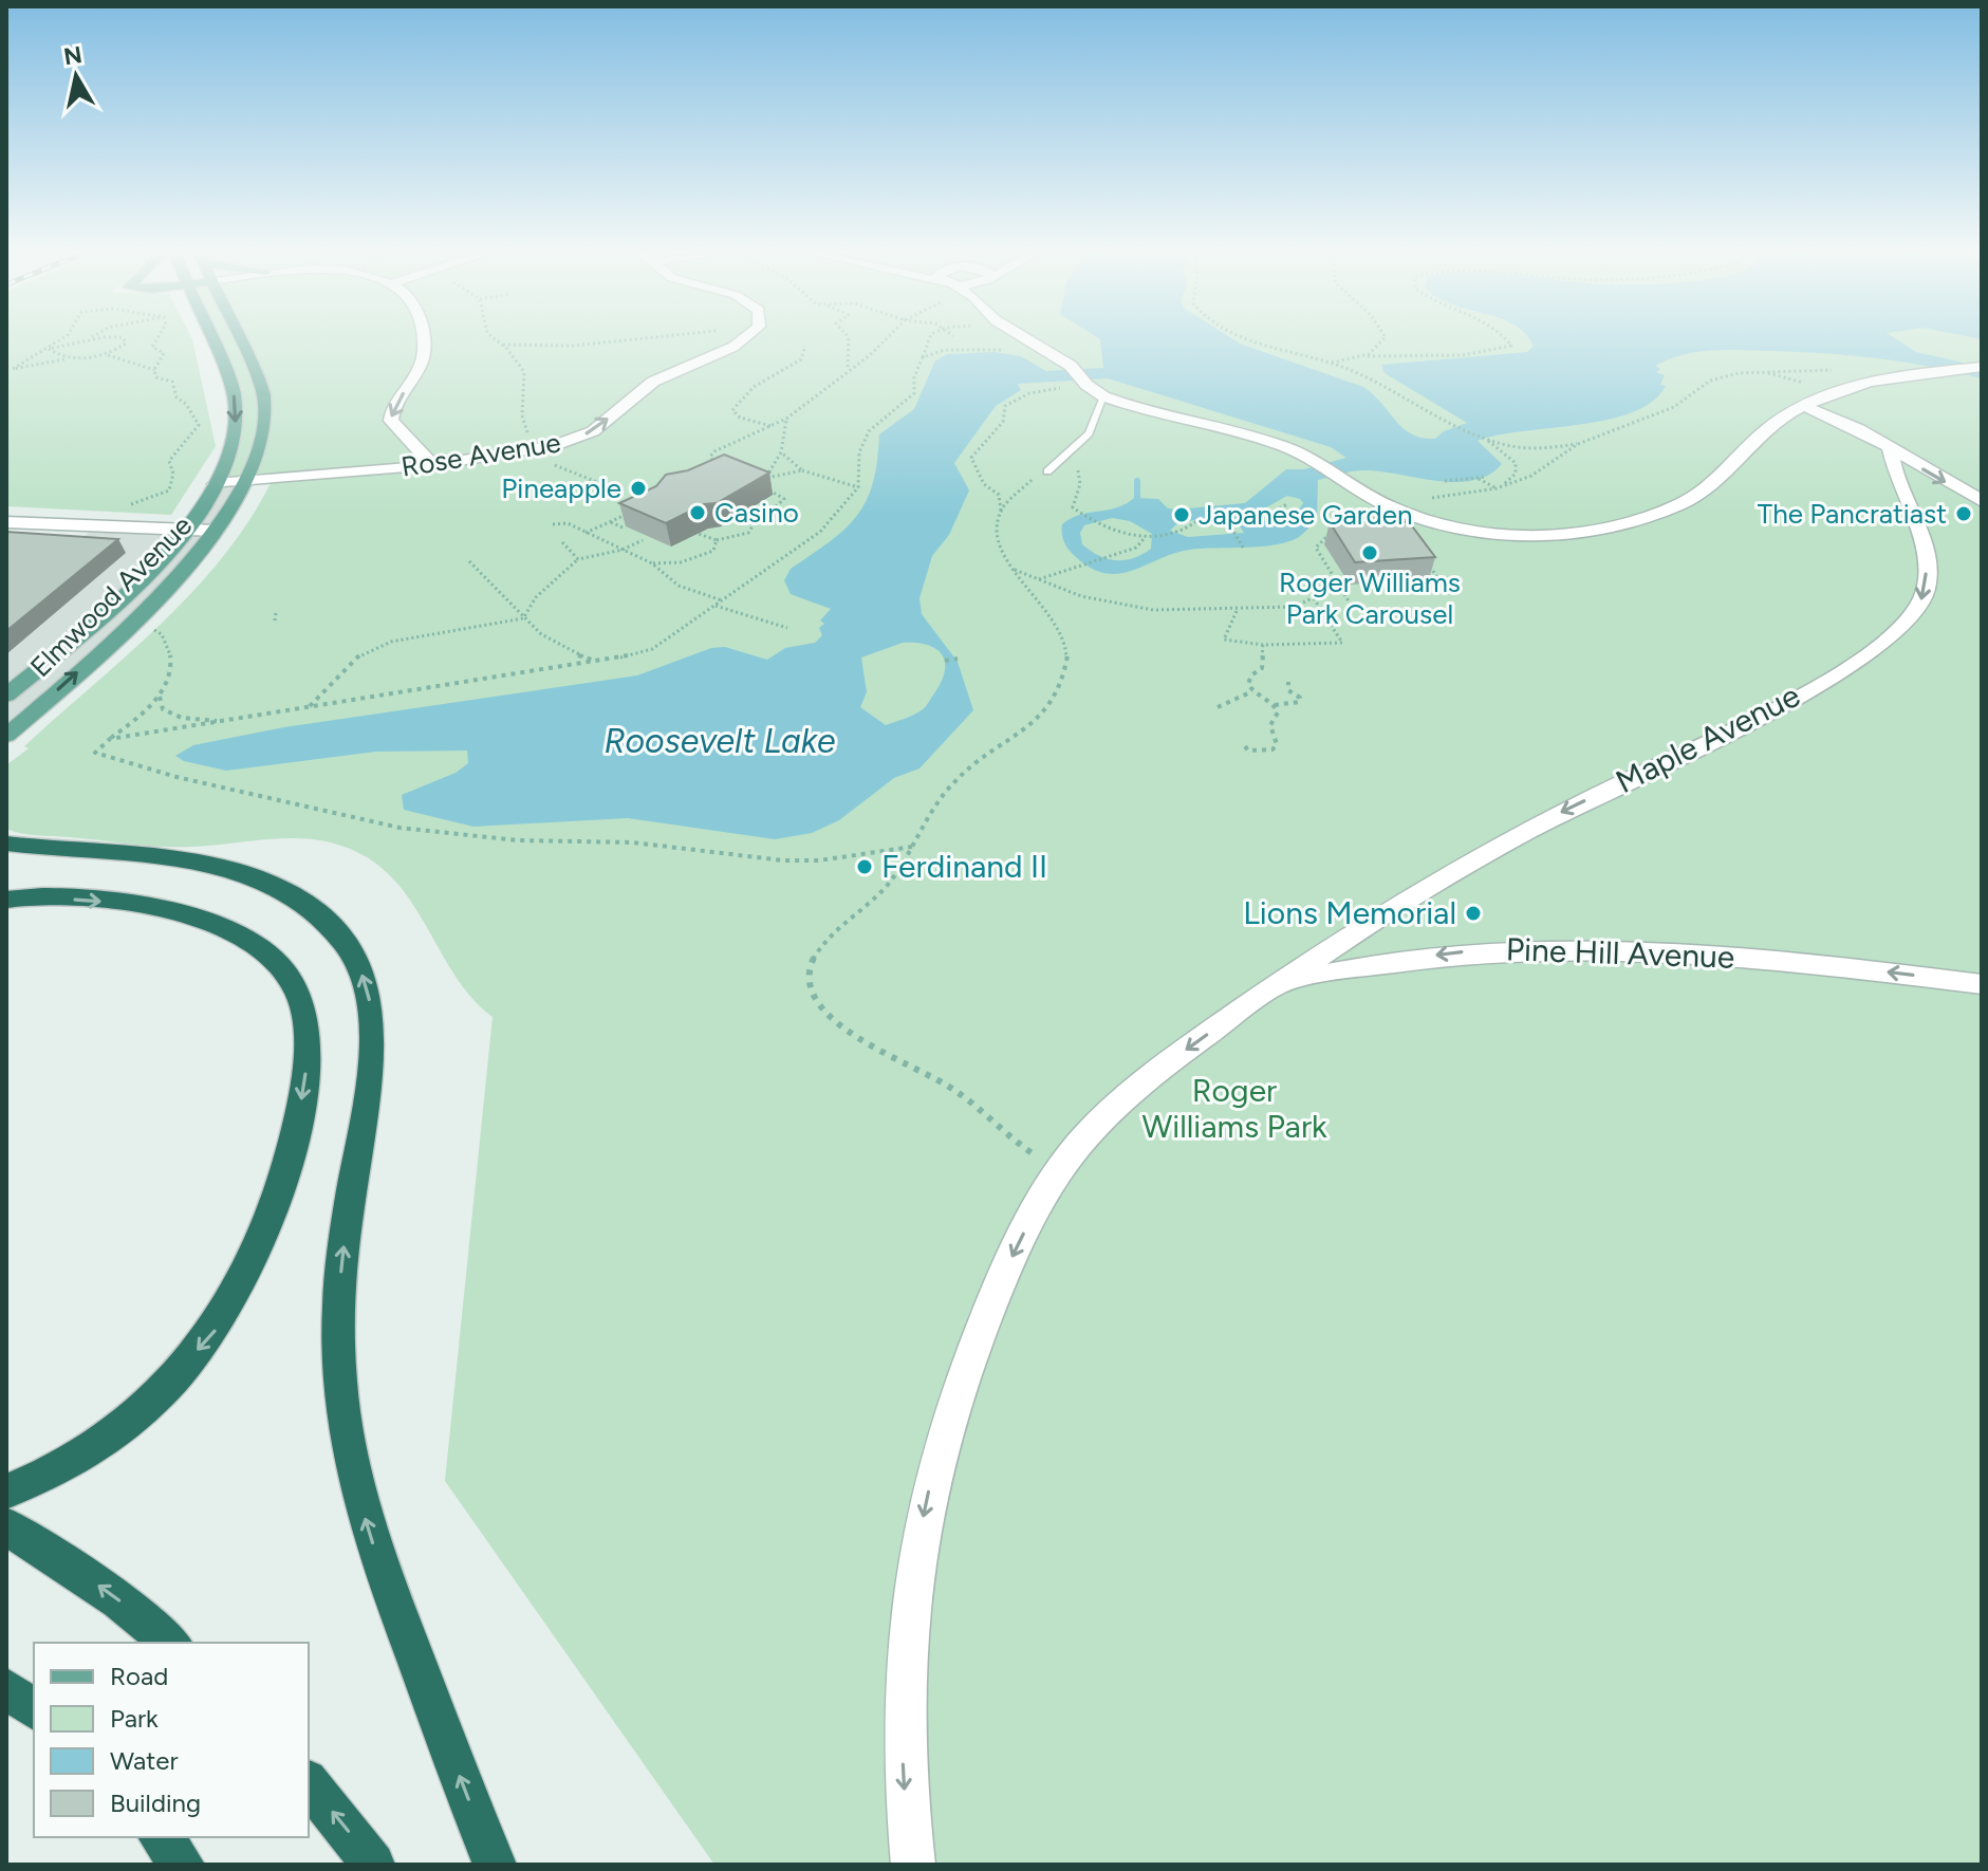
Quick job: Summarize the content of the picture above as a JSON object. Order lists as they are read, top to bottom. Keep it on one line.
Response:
{"streets":{"main road":["Elmwood Avenue"],"street":["Rose Avenue","Maple Avenue","Pine Hill Avenue"]},"crossings":[["Rose Avenue","Elmwood Avenue"],["Maple Avenue","Pine Hill Avenue"]],"one_way":["Rose Avenue","Maple Avenue","Pine Hill Avenue"],"water":["Roosevelt Lake"],"parks":["Roger Williams Park"],"places":["Pineapple","Casino","The Pancratiast","Japanese Garden","Roger Williams Park Carousel","Ferdinand II","Lions Memorial"],"legend":["Road","Park","Water","Building"],"north":"top"}
